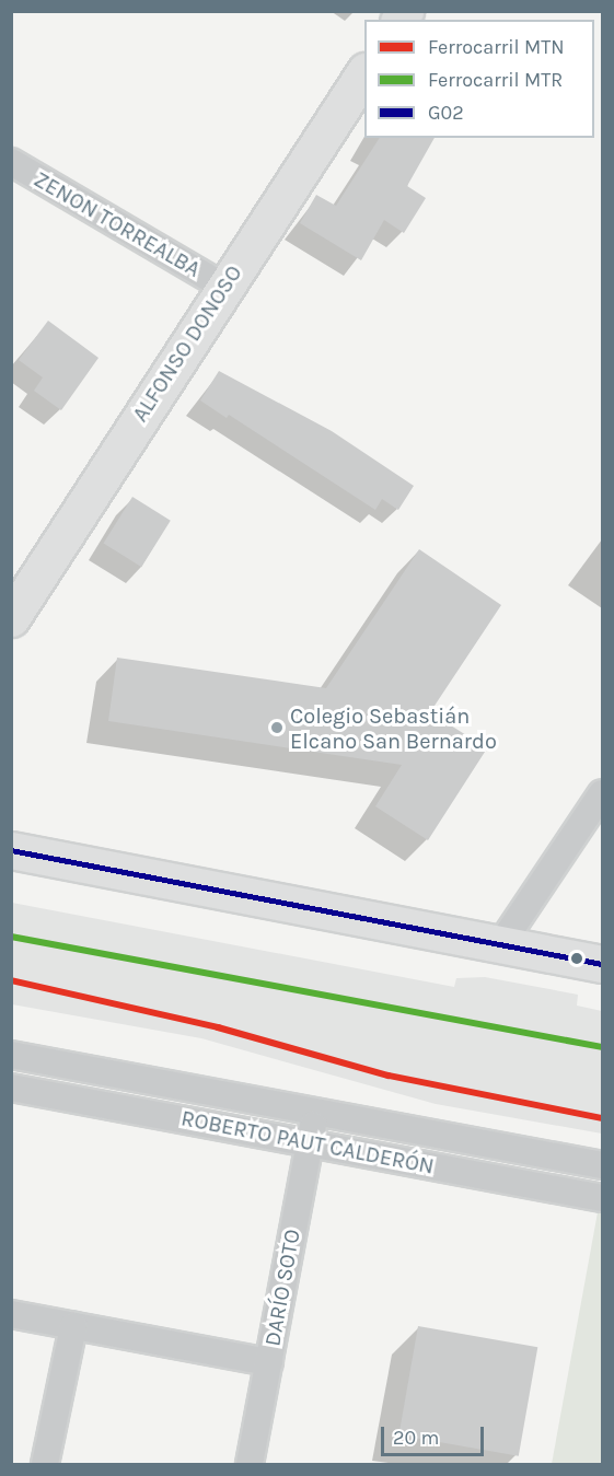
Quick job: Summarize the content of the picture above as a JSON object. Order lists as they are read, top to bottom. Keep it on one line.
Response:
{"streets":{"street":["ZENON TORREALBA","ALFONSO DONOSO","ROBERTO PAUT CALDERÓN","DARÍO SOTO"]},"crossings":[["ZENON TORREALBA","ALFONSO DONOSO"],["ROBERTO PAUT CALDERÓN","DARÍO SOTO"]],"places":["Colegio Sebastián Elcano San Bernardo"],"lines":["transit line G02","rail line MTR","rail line MTN"],"legend":["Ferrocarril MTN","Ferrocarril MTR","G02"],"scale_bar":"20 m"}
